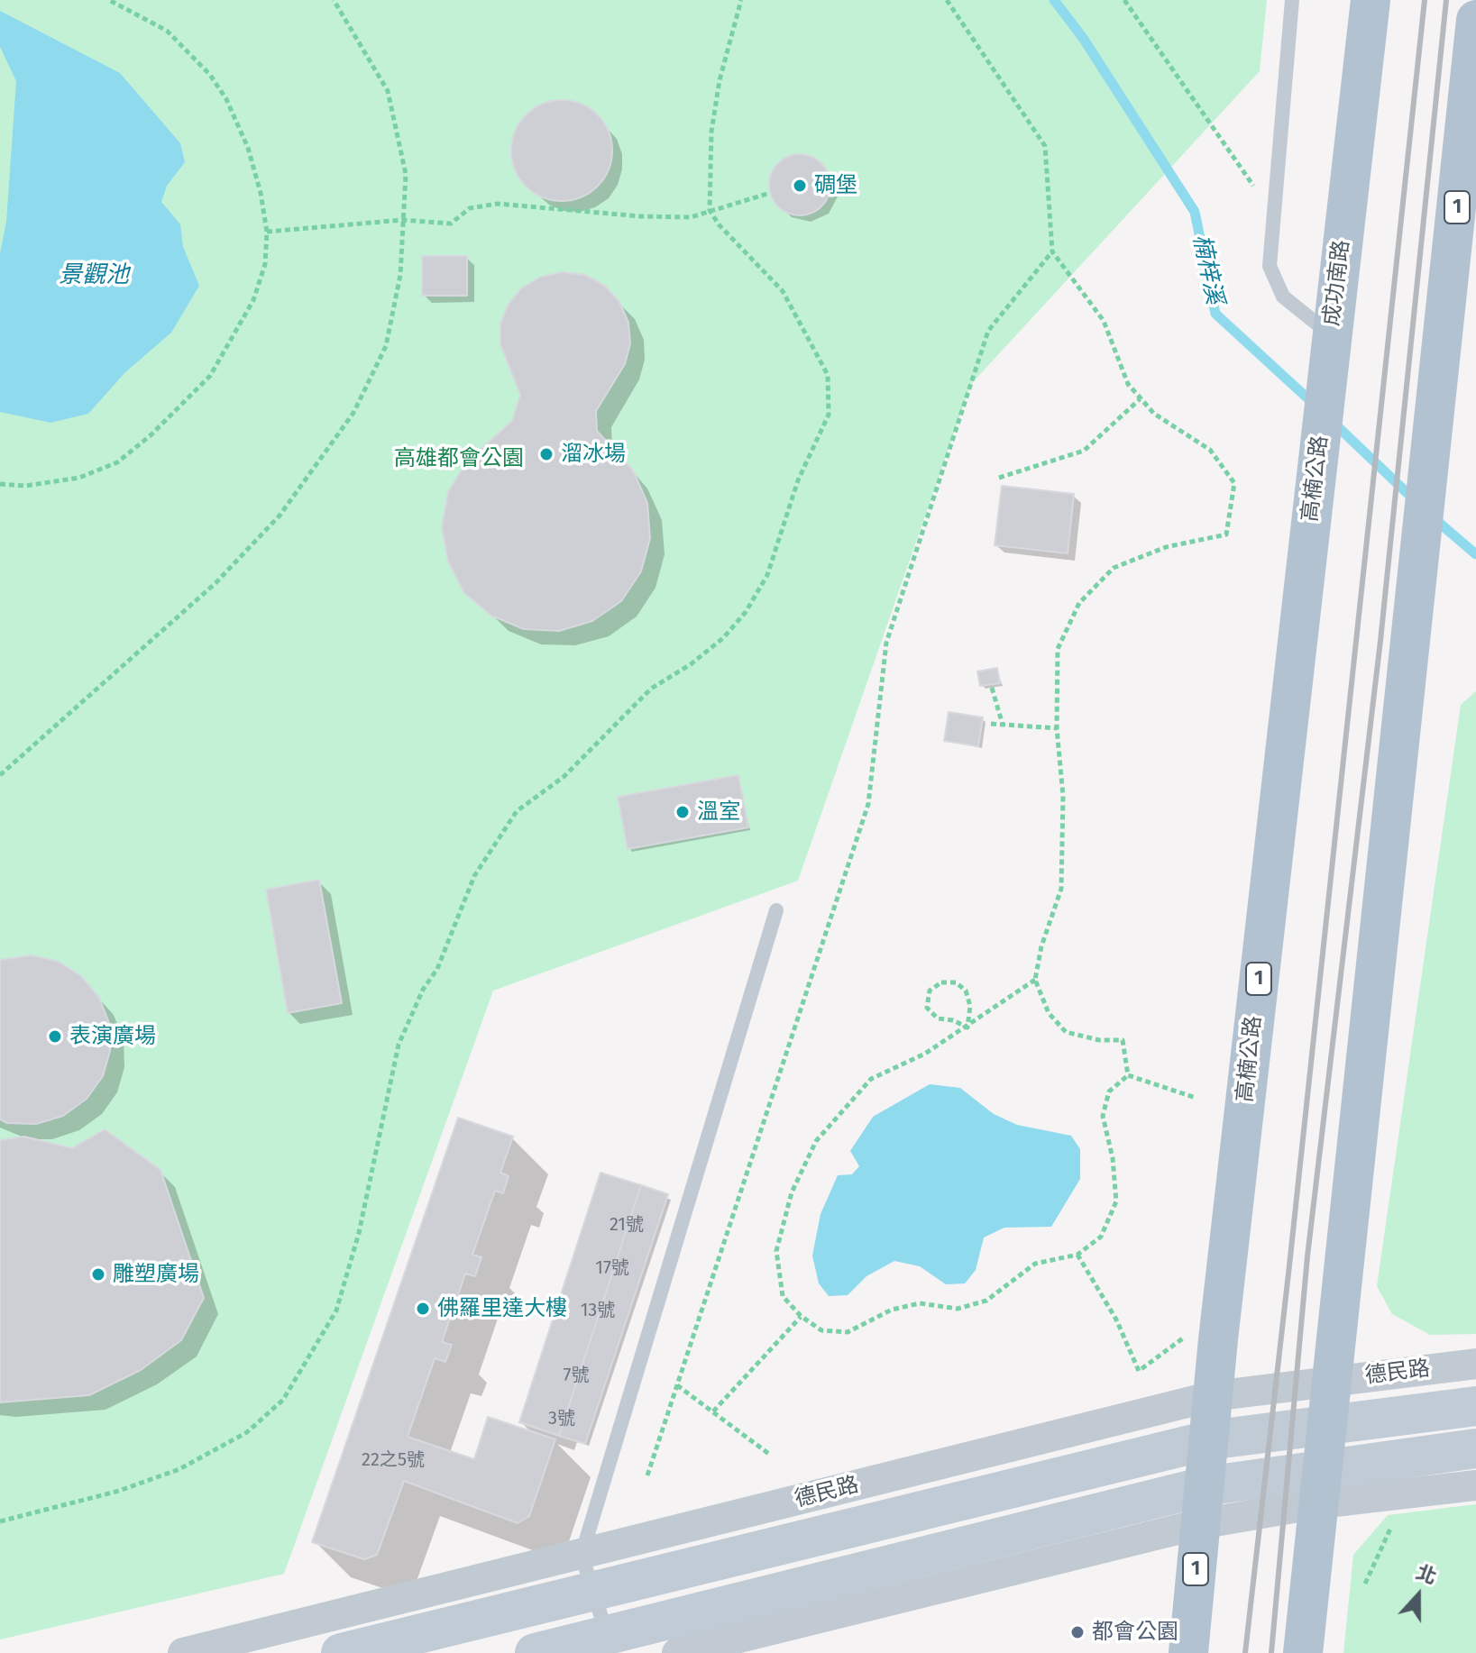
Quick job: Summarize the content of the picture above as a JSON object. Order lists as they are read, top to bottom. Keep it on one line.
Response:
{"streets":{"main road":["1","成功南路","高楠公路"],"street":["德民路"]},"crossings":[["1","德民路"],["成功南路","高楠公路"],["高楠公路","德民路"]],"water":["楠梓溪","景觀池"],"parks":["高雄都會公園"],"places":["碉堡","溜冰場","溫室","表演廣場","雕塑廣場","佛羅里達大樓","都會公園"],"house_numbers":["21號","17號","13號","7號","3號","22之5號"],"north":"top"}
